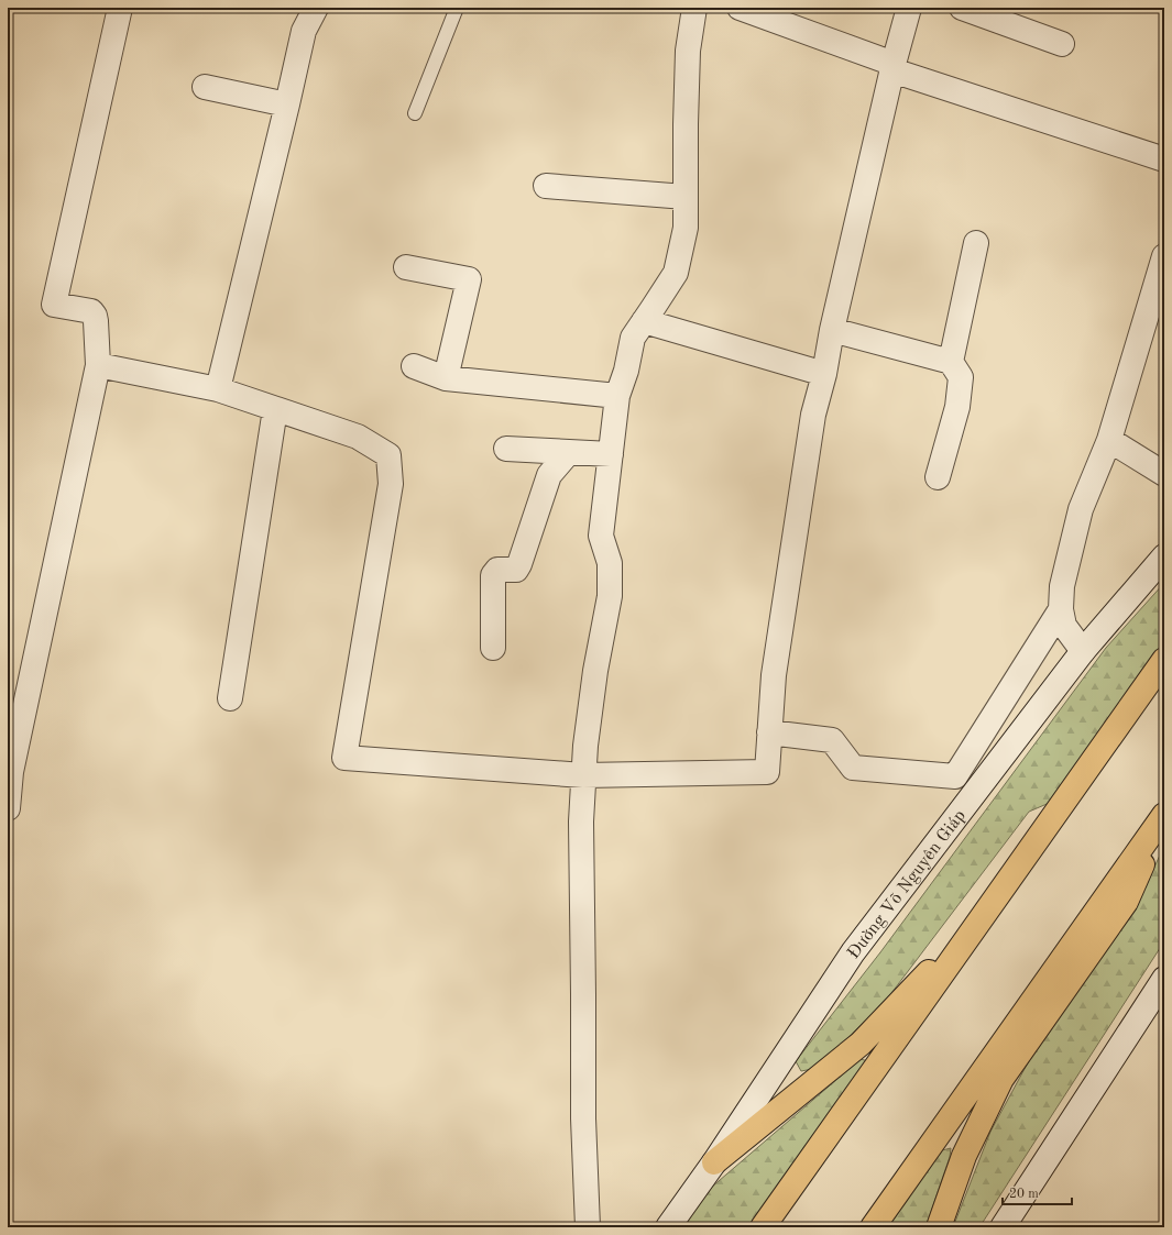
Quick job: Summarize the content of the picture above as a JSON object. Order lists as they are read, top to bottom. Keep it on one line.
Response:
{"streets":{"street":["Đường Võ Nguyên Giáp"]},"scale_bar":"20 m"}
